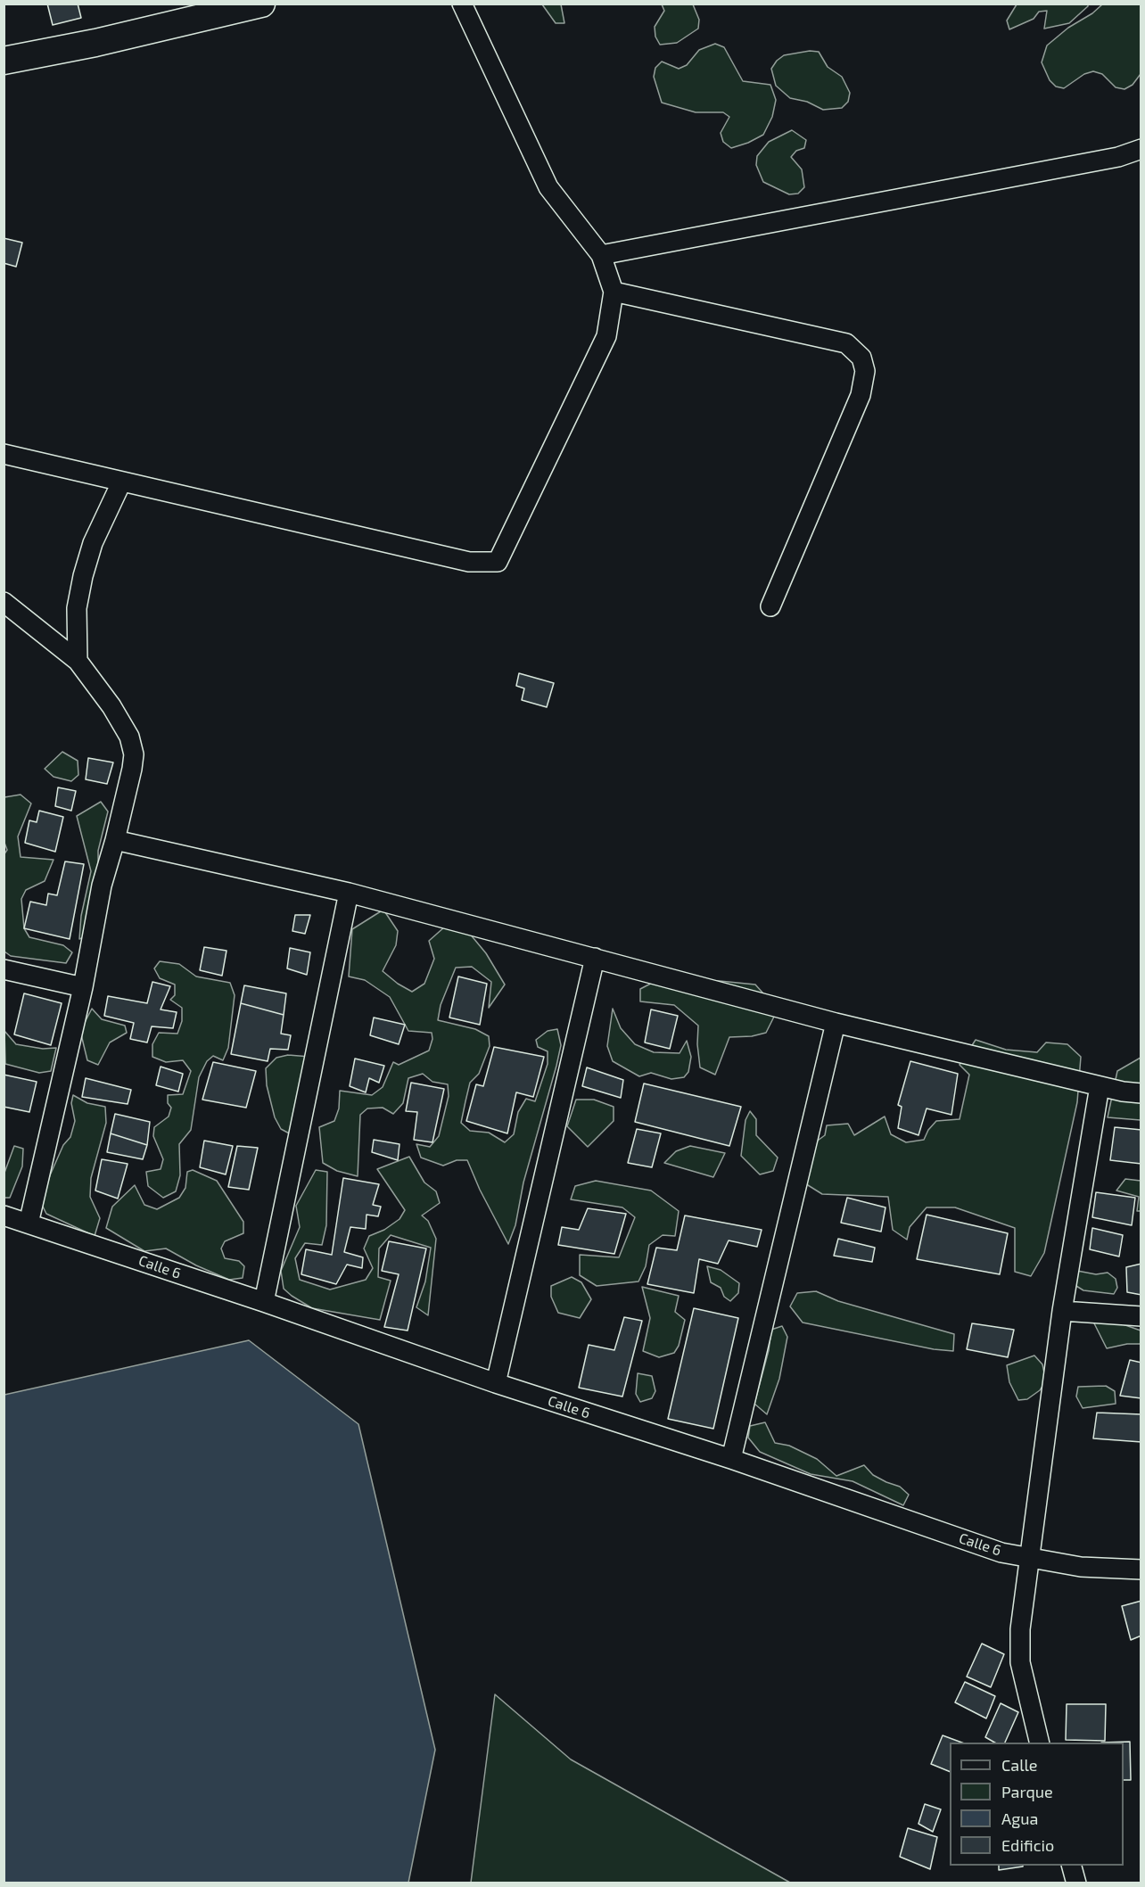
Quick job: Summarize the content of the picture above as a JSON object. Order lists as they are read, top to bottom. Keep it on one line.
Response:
{"streets":{"street":["Calle 6"]},"legend":["Calle","Parque","Agua","Edificio"]}
